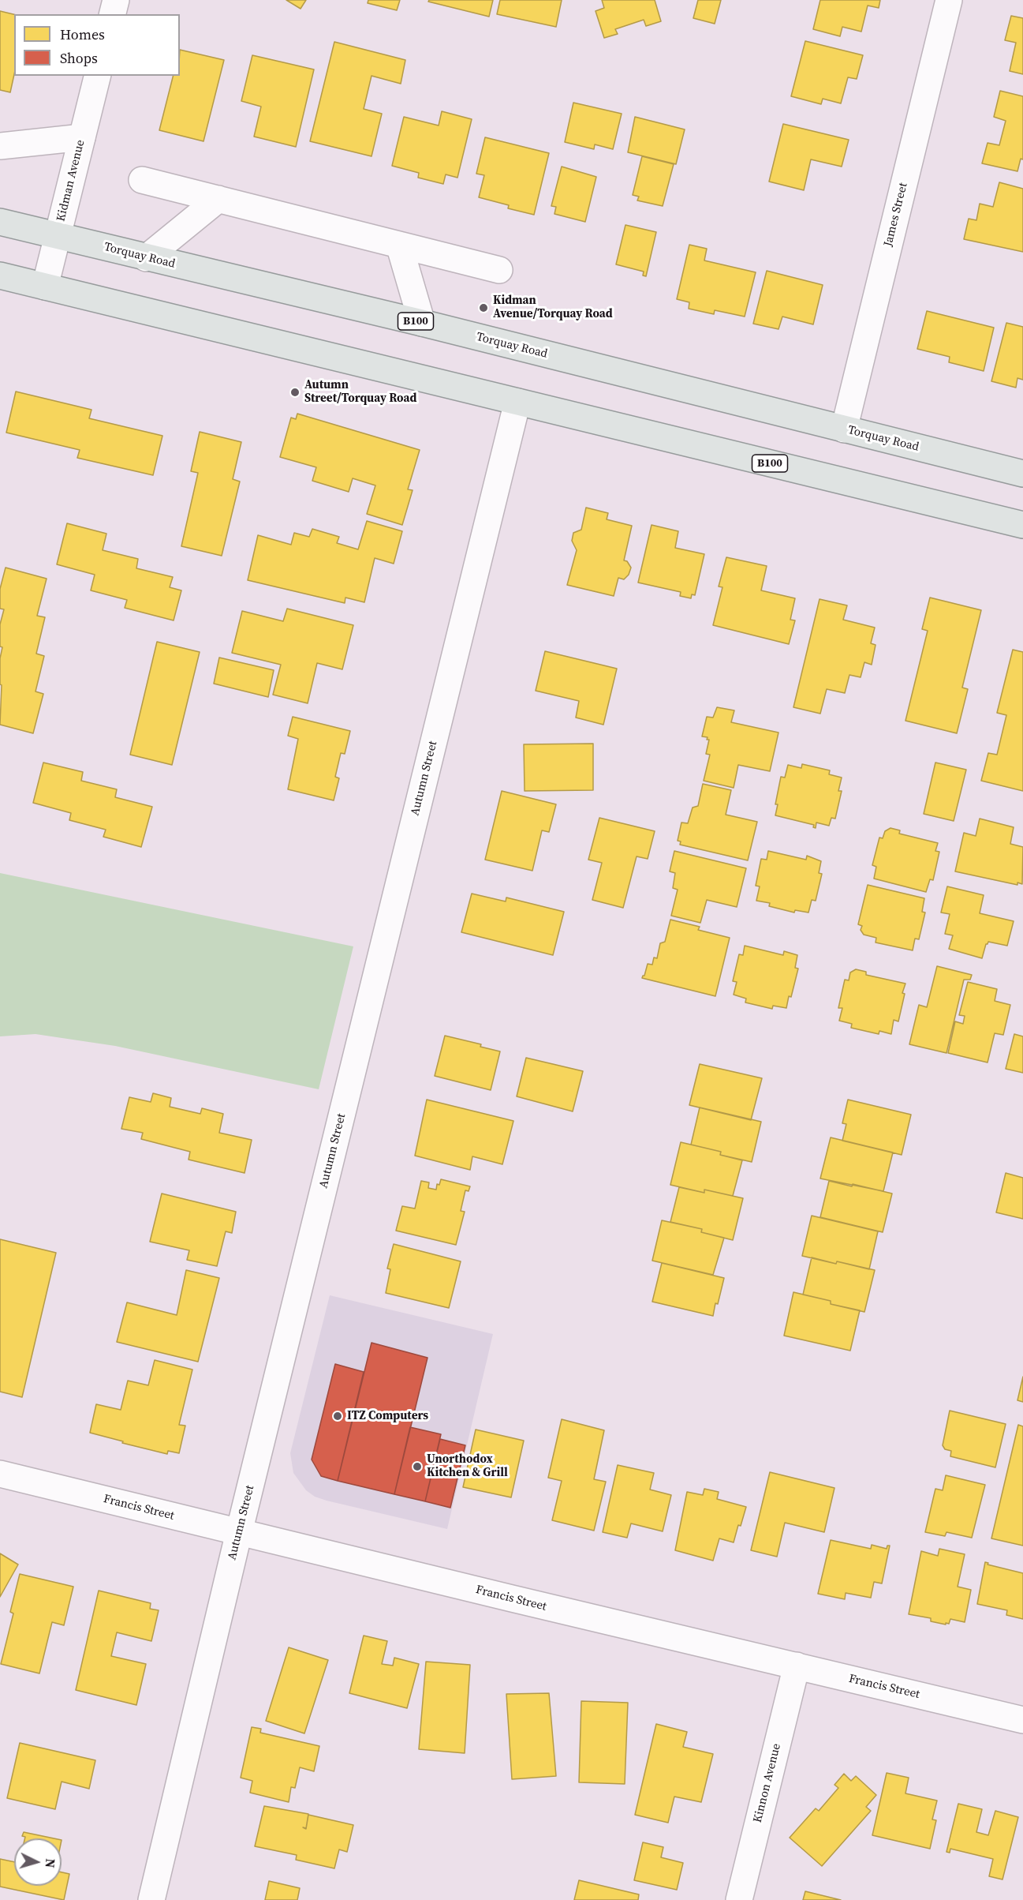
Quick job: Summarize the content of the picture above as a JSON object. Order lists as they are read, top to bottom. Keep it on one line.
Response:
{"streets":{"main road":["Torquay Road","B100"],"street":["Kidman Avenue","James Street","Autumn Street","Francis Street","Kinnon Avenue"]},"crossings":[["Kidman Avenue","Torquay Road"],["Kidman Avenue","B100"],["James Street","Torquay Road"],["B100","Autumn Street"],["Autumn Street","Francis Street"],["Francis Street","Kinnon Avenue"]],"places":["Kidman Avenue/Torquay Road","Autumn Street/Torquay Road","ITZ Computers","Unorthodox Kitchen & Grill"],"legend":["Homes","Shops"],"north":"right"}
